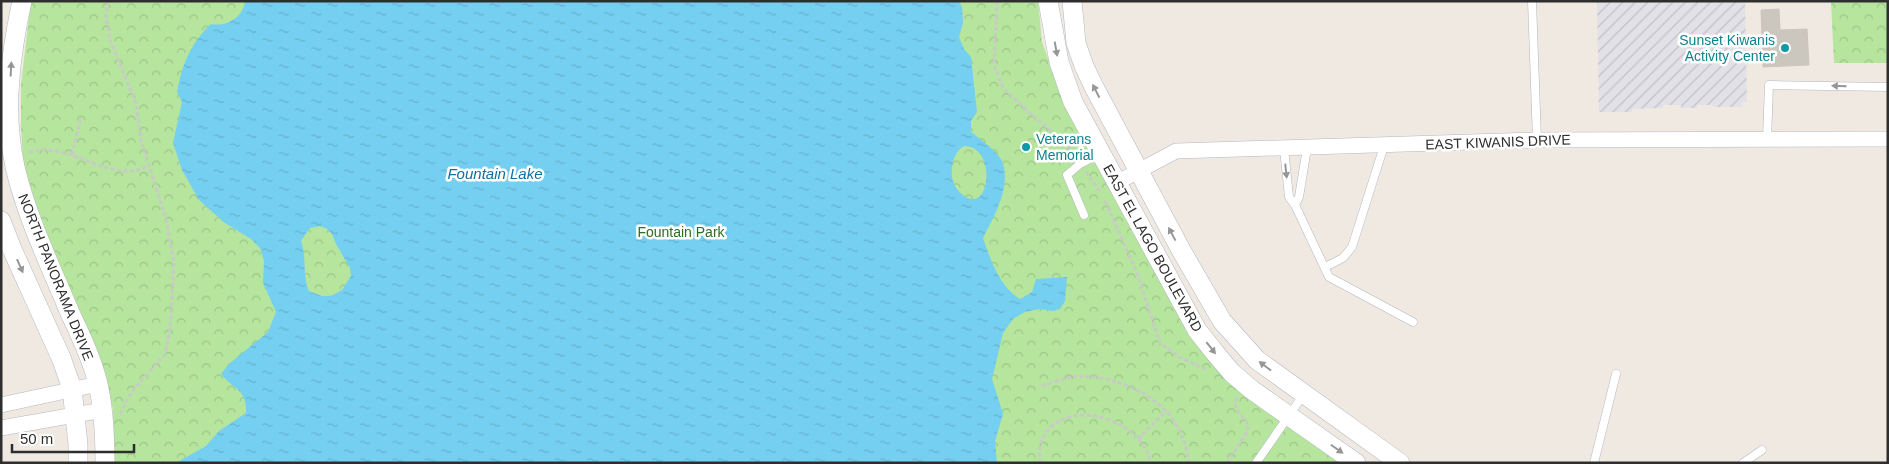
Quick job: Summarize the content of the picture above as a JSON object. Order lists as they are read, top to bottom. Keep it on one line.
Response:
{"streets":{"street":["EAST KIWANIS DRIVE","EAST EL LAGO BOULEVARD","NORTH PANORAMA DRIVE"]},"crossings":[["EAST KIWANIS DRIVE","EAST EL LAGO BOULEVARD"]],"water":["Fountain Lake"],"parks":["Fountain Park"],"places":["Sunset Kiwanis Activity Center","Veterans Memorial"],"scale_bar":"50 m"}
